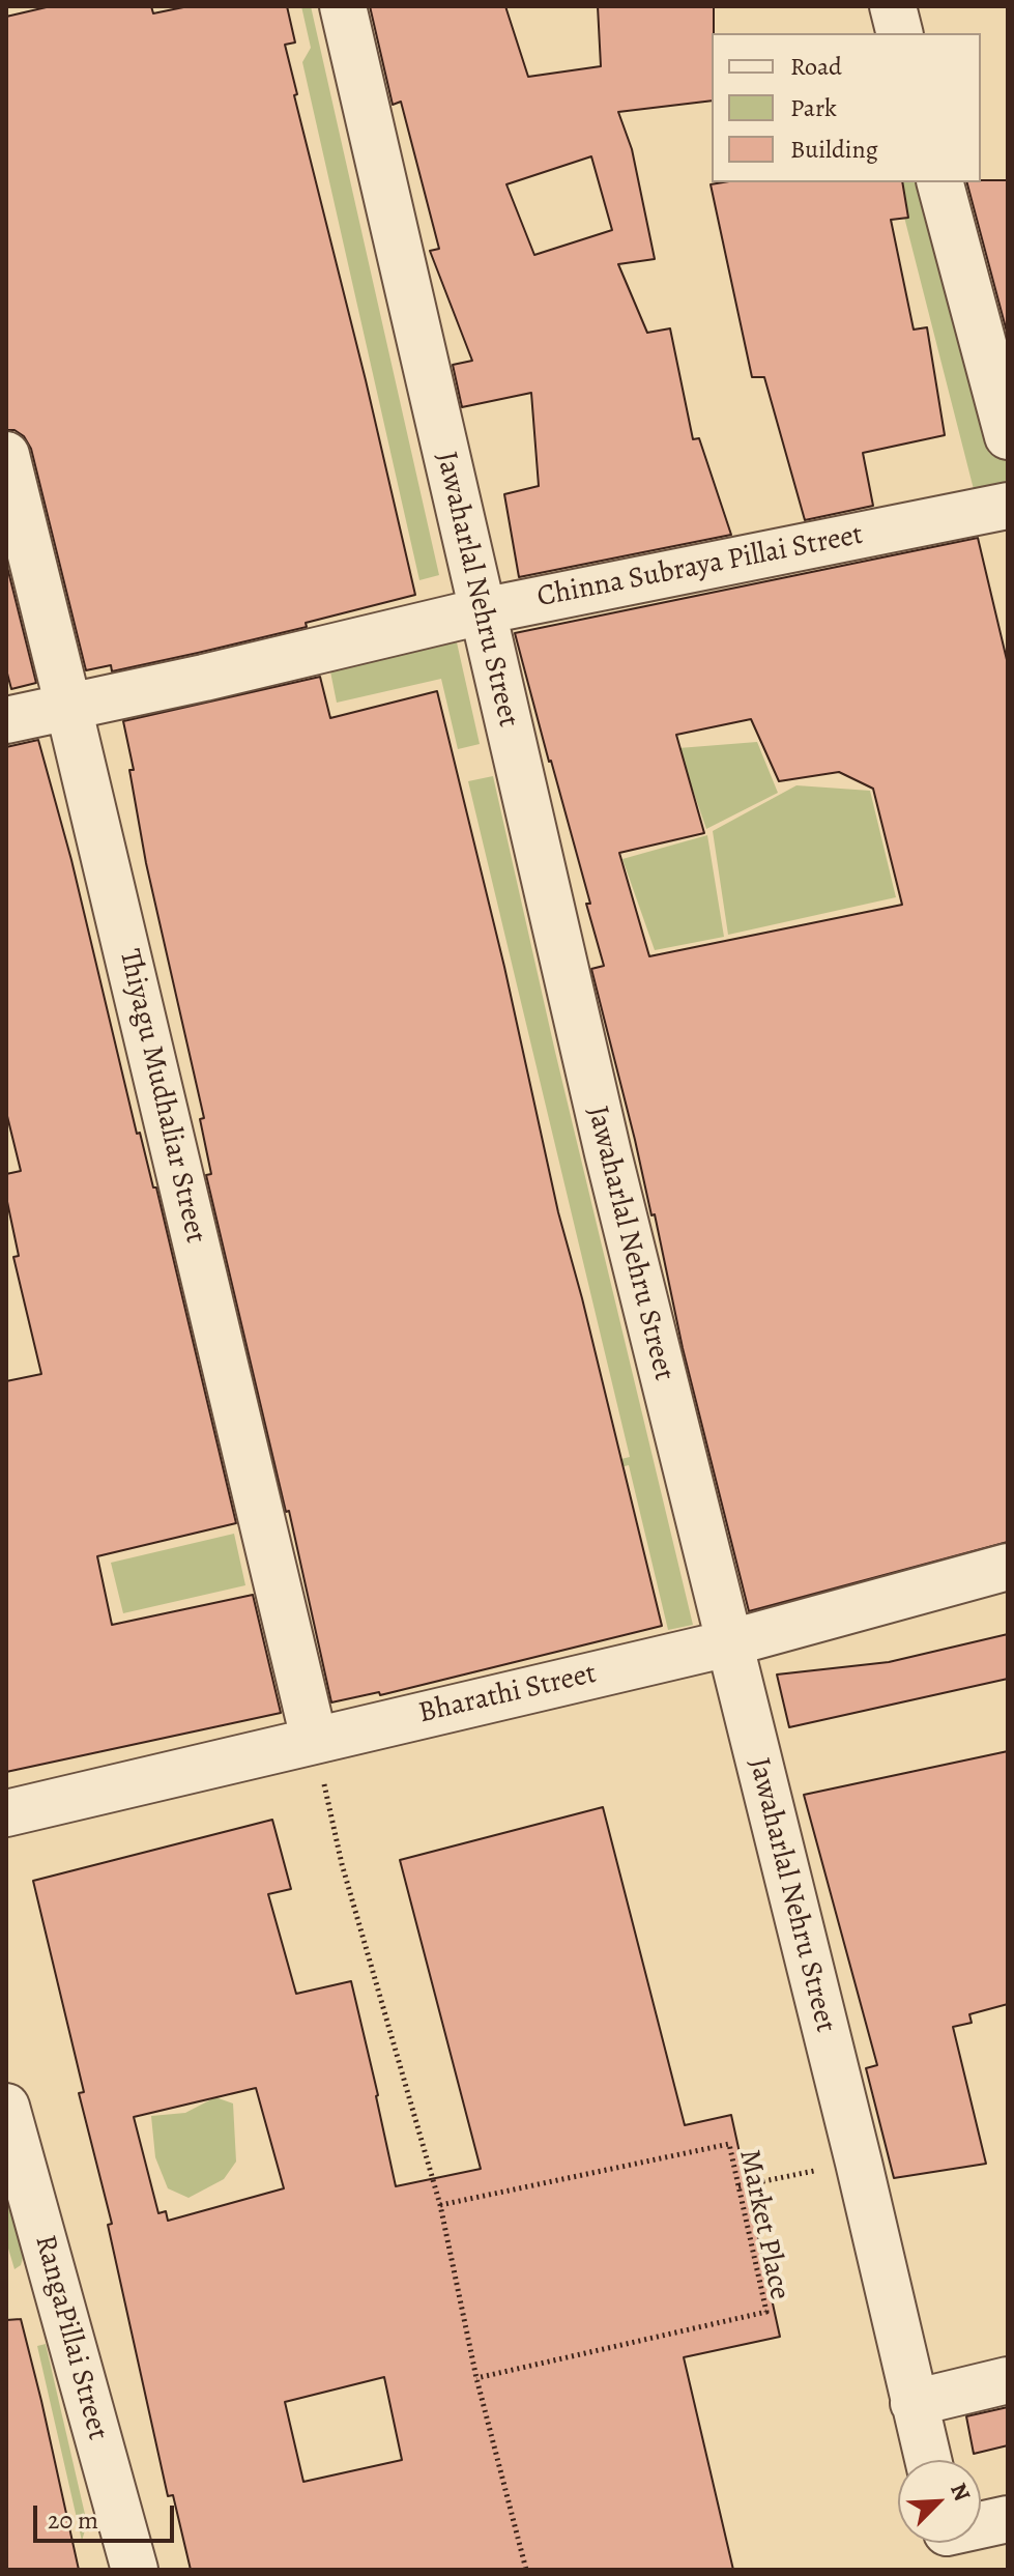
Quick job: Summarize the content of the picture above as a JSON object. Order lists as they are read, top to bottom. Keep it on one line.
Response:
{"streets":{"street":["Chinna Subraya Pillai Street","Jawaharlal Nehru Street","Thiyagu Mudhaliar Street","Bharathi Street","RangaPillai Street"],"path":["Market Place"]},"crossings":[["Chinna Subraya Pillai Street","Jawaharlal Nehru Street"],["Chinna Subraya Pillai Street","Thiyagu Mudhaliar Street"],["Jawaharlal Nehru Street","Bharathi Street"],["Thiyagu Mudhaliar Street","Bharathi Street"]],"legend":["Road","Park","Building"],"scale_bar":"20 m","north":"top right"}
